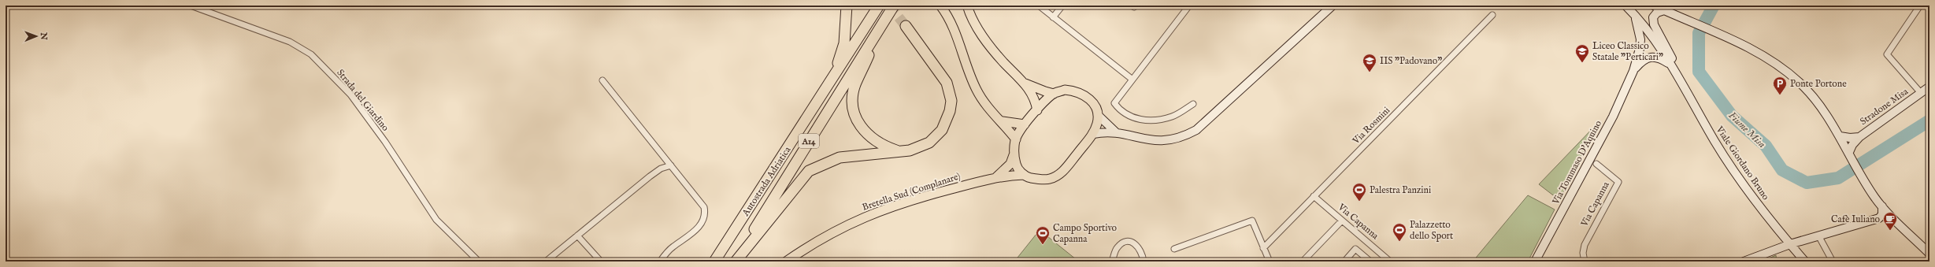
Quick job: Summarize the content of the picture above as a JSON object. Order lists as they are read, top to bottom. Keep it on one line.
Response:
{"streets":{"highway":["A14","Autostrada Adriatica"],"main road":["Stradone Misa","Via Tommaso D'Aquino","Viale Giordano Bruno","Bretella Sud (Complanare)"],"street":["Strada del Giardino","Via Rosmini","Via Capanna"]},"crossings":[["Via Rosmini","Via Capanna"],["Via Tommaso D'Aquino","Viale Giordano Bruno"]],"water":["Fiume Misa"],"places":{"school or university":["Liceo Classico Statale \"Perticari\"","IIS \"Padovano\""],"parking":["Ponte Portone"],"sports":["Palestra Panzini","Palazzetto dello Sport","Campo Sportivo Capanna"],"cafe":["Cafè Iuliano"]},"north":"right"}
